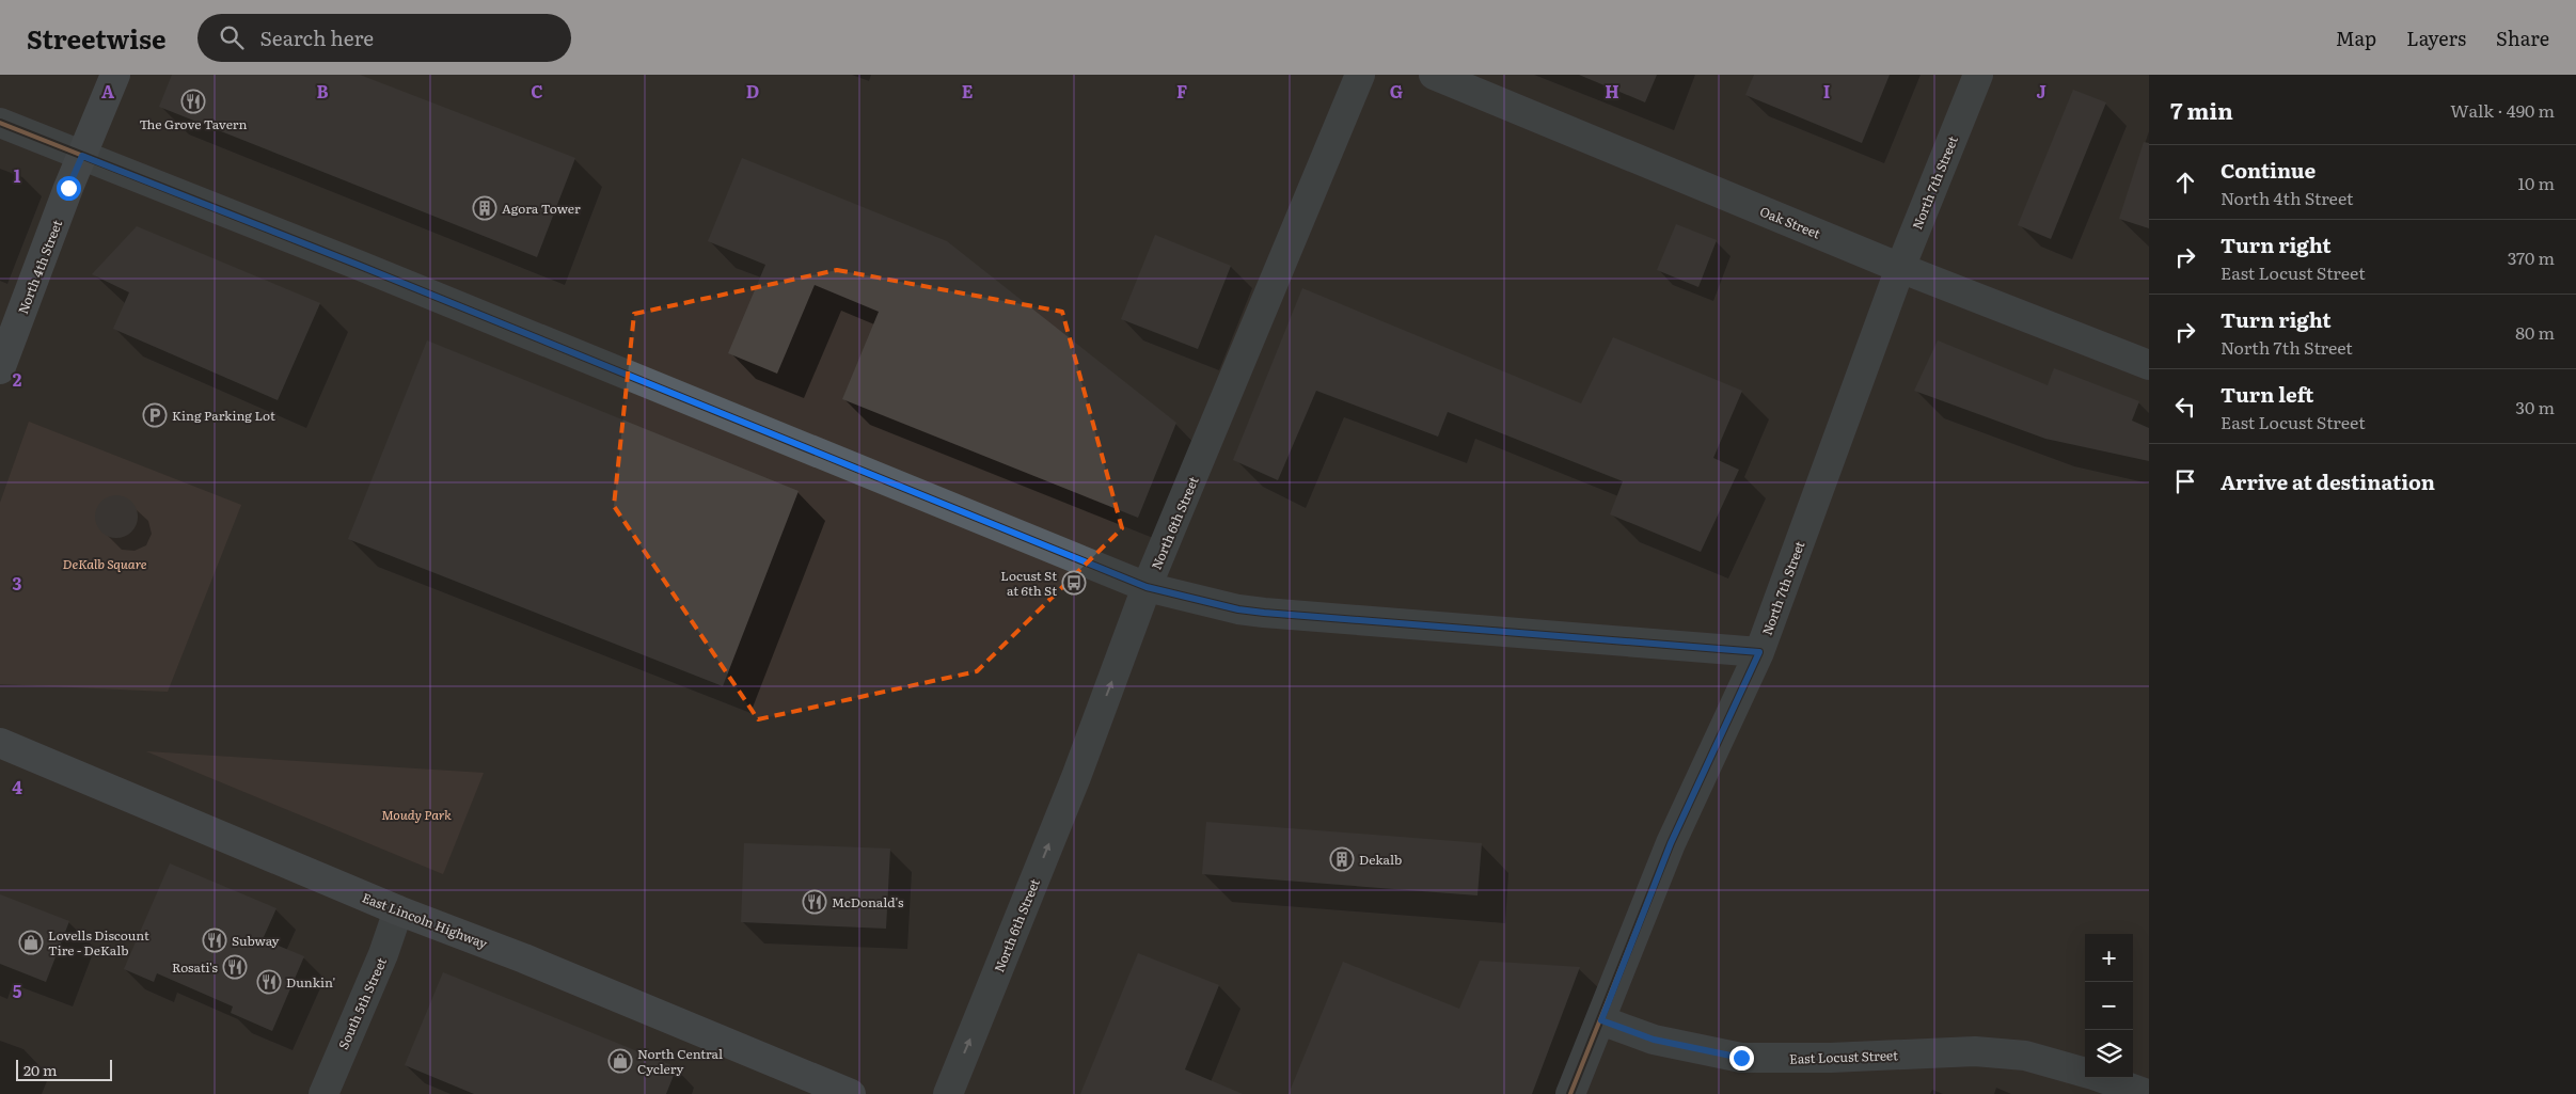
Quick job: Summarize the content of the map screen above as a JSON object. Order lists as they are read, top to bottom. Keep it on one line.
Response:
{"streets":{"main road":["North 4th Street","East Lincoln Highway"],"street":["North 7th Street","Oak Street","North 6th Street","South 5th Street","East Locust Street"]},"crossings":[["North 7th Street","Oak Street"],["North 7th Street","East Locust Street"],["East Lincoln Highway","South 5th Street"]],"one_way":["North 6th Street"],"parks":["DeKalb Square","Moudy Park"],"places":{"restaurant":["The Grove Tavern","McDonald's","Subway","Rosati's","Dunkin'"],"building":["Agora Tower","Dekalb"],"parking":["King Parking Lot"],"bus stop":["Locust St at 6th St"],"shop":["Lovells Discount Tire - DeKalb","North Central Cyclery"]},"scale_bar":"20 m","page":{"header":"Streetwise","search":"Search here","nav":["Map","Layers","Share"],"heading":["7 min","Walk · 490 m"],"list":[["Continue","North 4th Street","10 m"],["Turn right","East Locust Street","370 m"],["Turn right","North 7th Street","80 m"],["Turn left","East Locust Street","30 m"],"Arrive at destination"],"map_buttons":["+","−"],"scale":"20 m"},"grid":{"columns":["A","B","C","D","E","F","G","H","I","J"],"rows":["1","2","3","4","5"]}}
